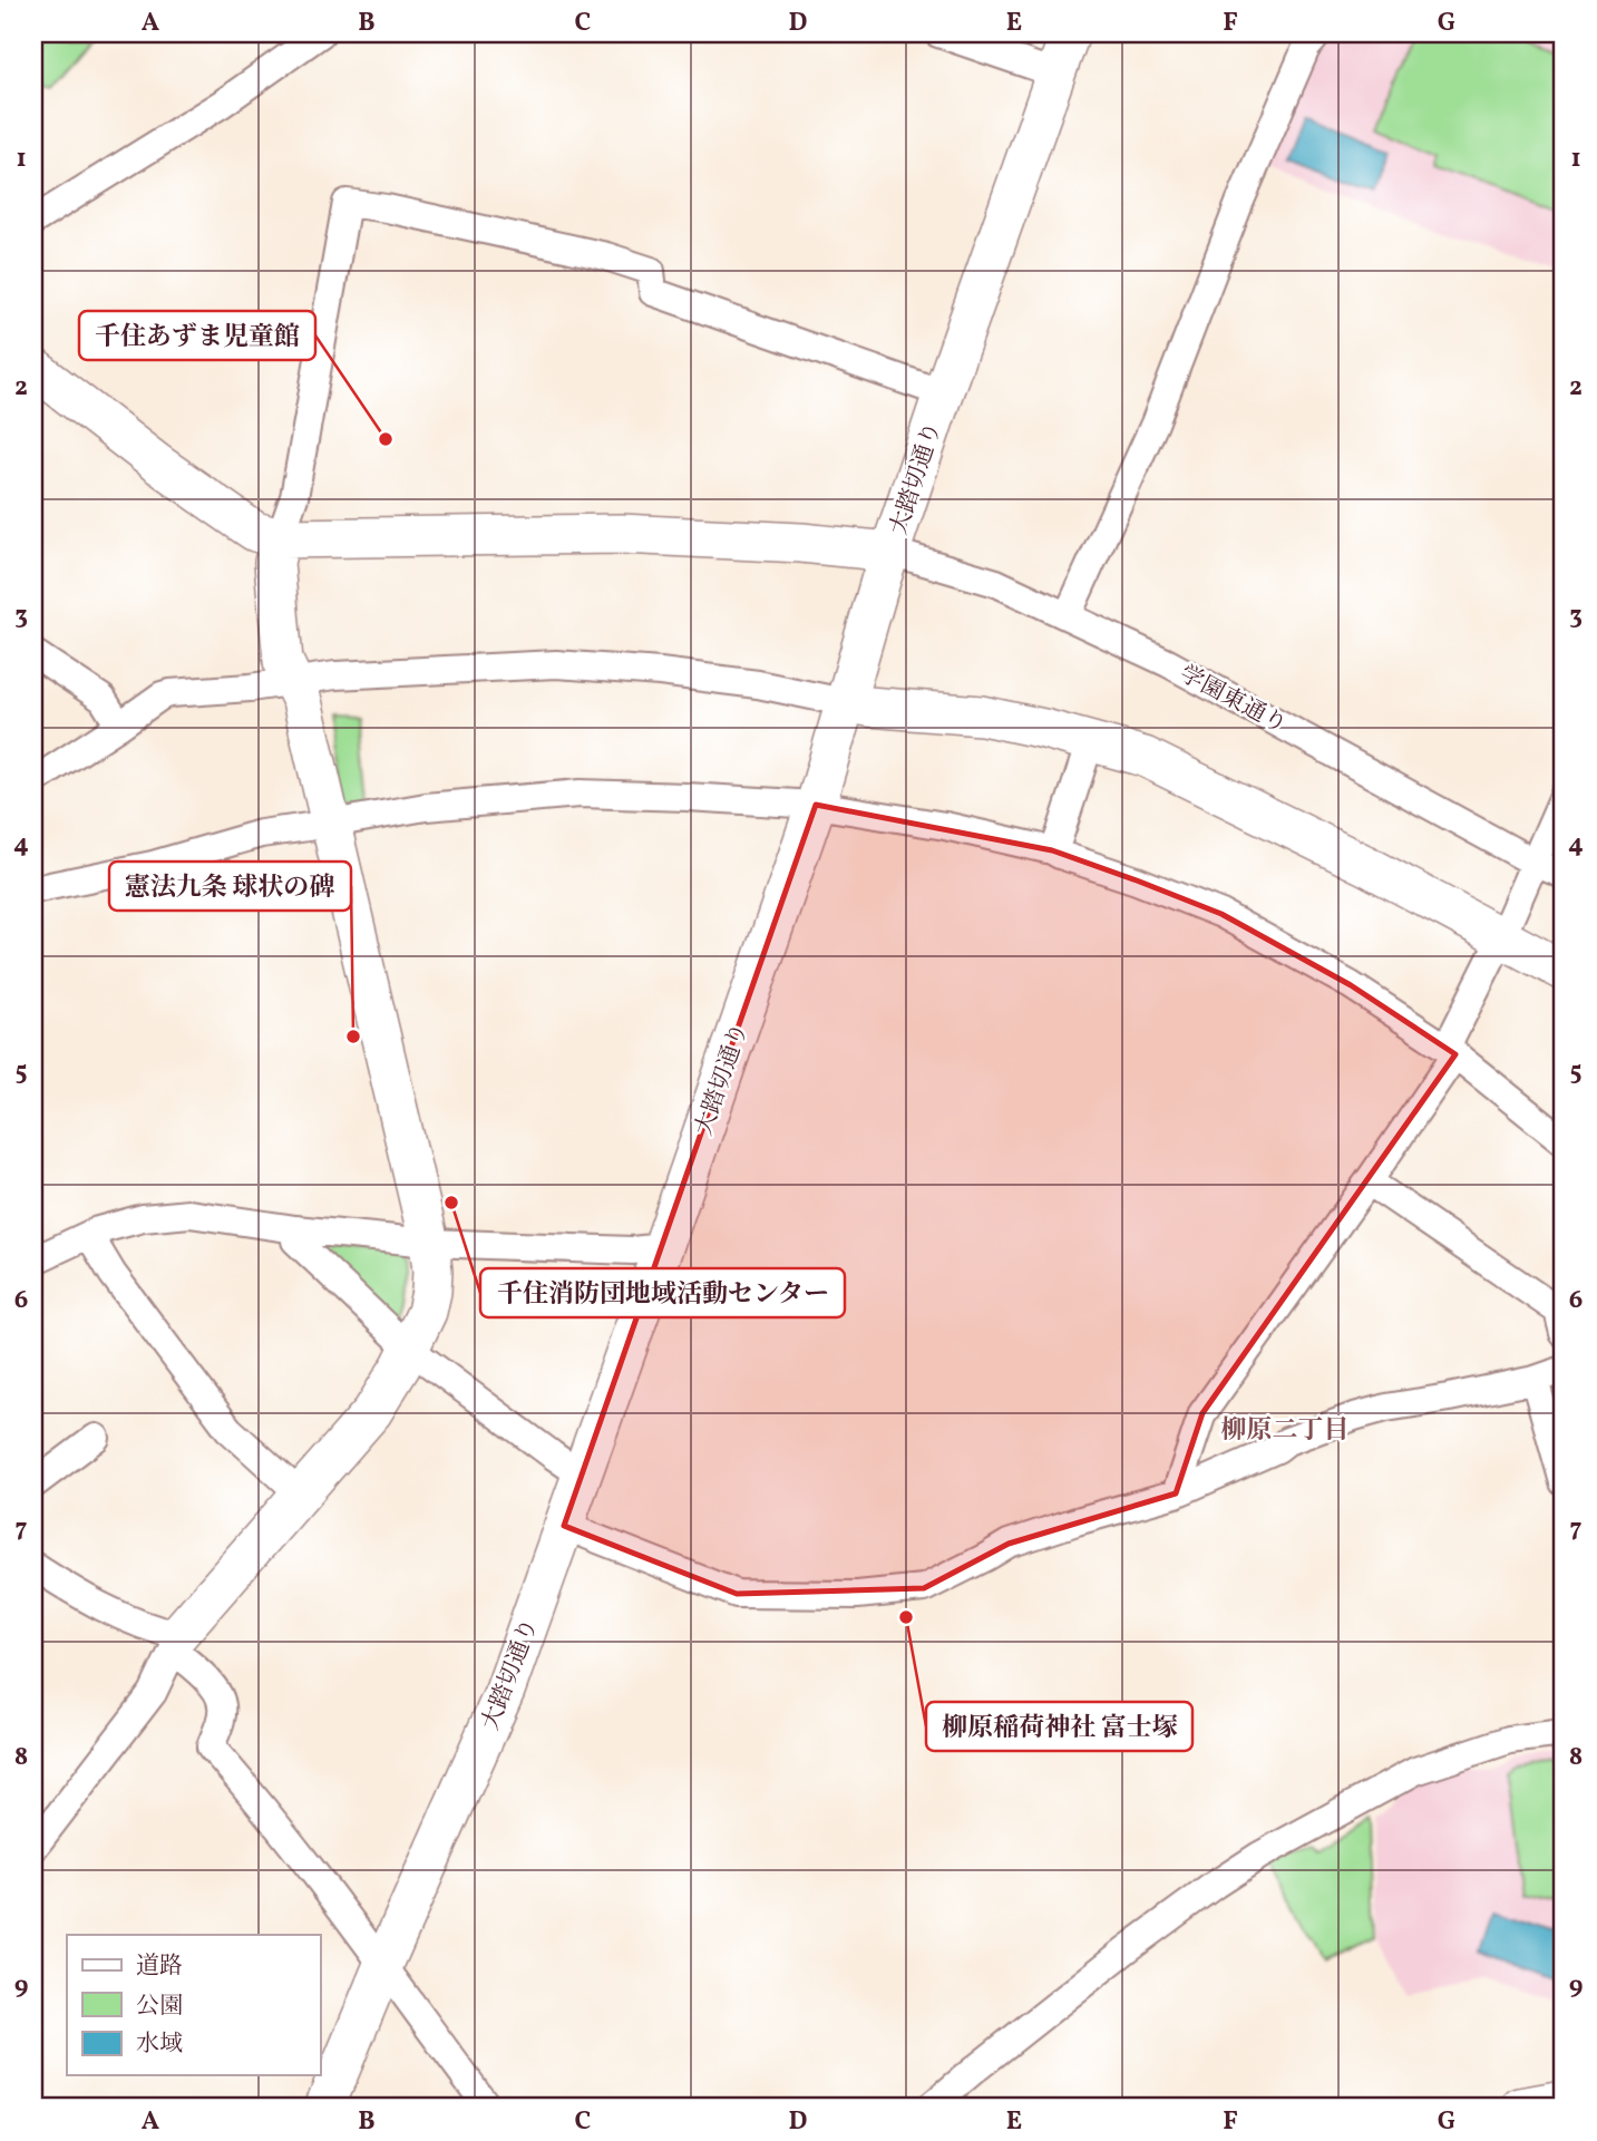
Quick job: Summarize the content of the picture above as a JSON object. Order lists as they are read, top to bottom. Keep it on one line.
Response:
{"streets":{"street":["大踏切通り","学園東通り"]},"crossings":[["大踏切通り","学園東通り"]],"districts":["柳原二丁目"],"places":["千住あずま児童館","憲法九条 球状の碑","千住消防団地域活動センター","柳原稲荷神社 富士塚"],"legend":["道路","公園","水域"],"grid":{"columns":["A","B","C","D","E","F","G"],"rows":["1","2","3","4","5","6","7","8","9"]}}
